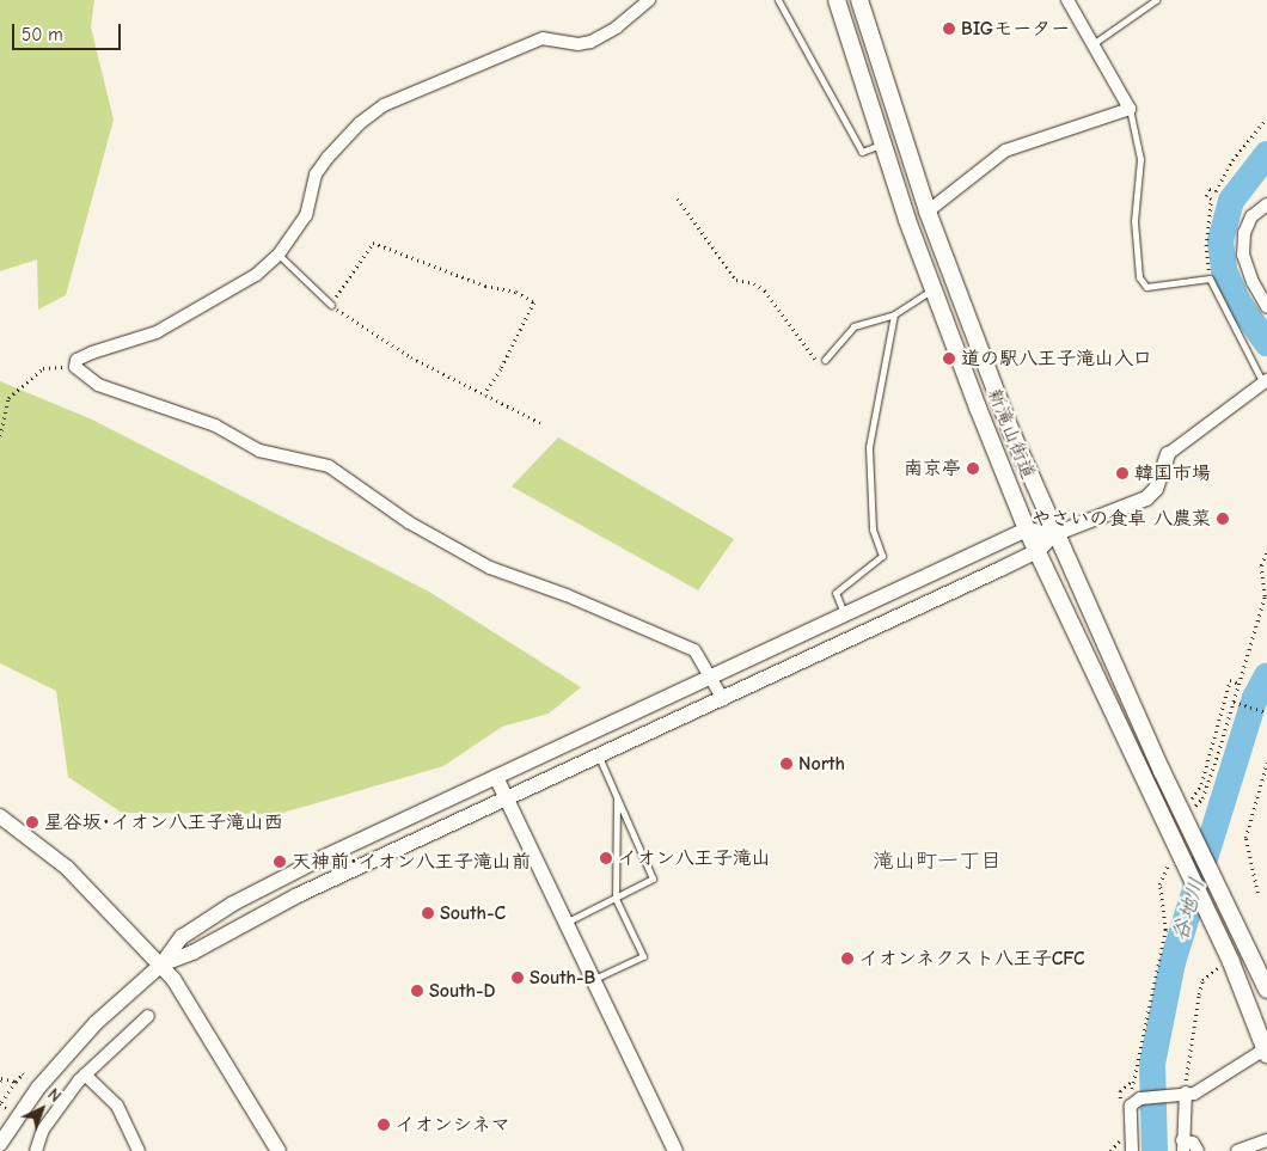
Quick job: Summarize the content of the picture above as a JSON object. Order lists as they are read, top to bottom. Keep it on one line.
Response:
{"streets":{"main road":["新滝山街道"]},"districts":["滝山町一丁目"],"water":["谷地川"],"places":["BIGモーター","道の駅八王子滝山入口","南京亭","韓国市場","やさいの食卓 八農菜","North","星谷坂･イオン八王子滝山西","イオン八王子滝山","天神前･イオン八王子滝山前","South-C","イオンネクスト八王子CFC","South-B","South-D","イオンシネマ"],"scale_bar":"50 m","north":"top right"}
